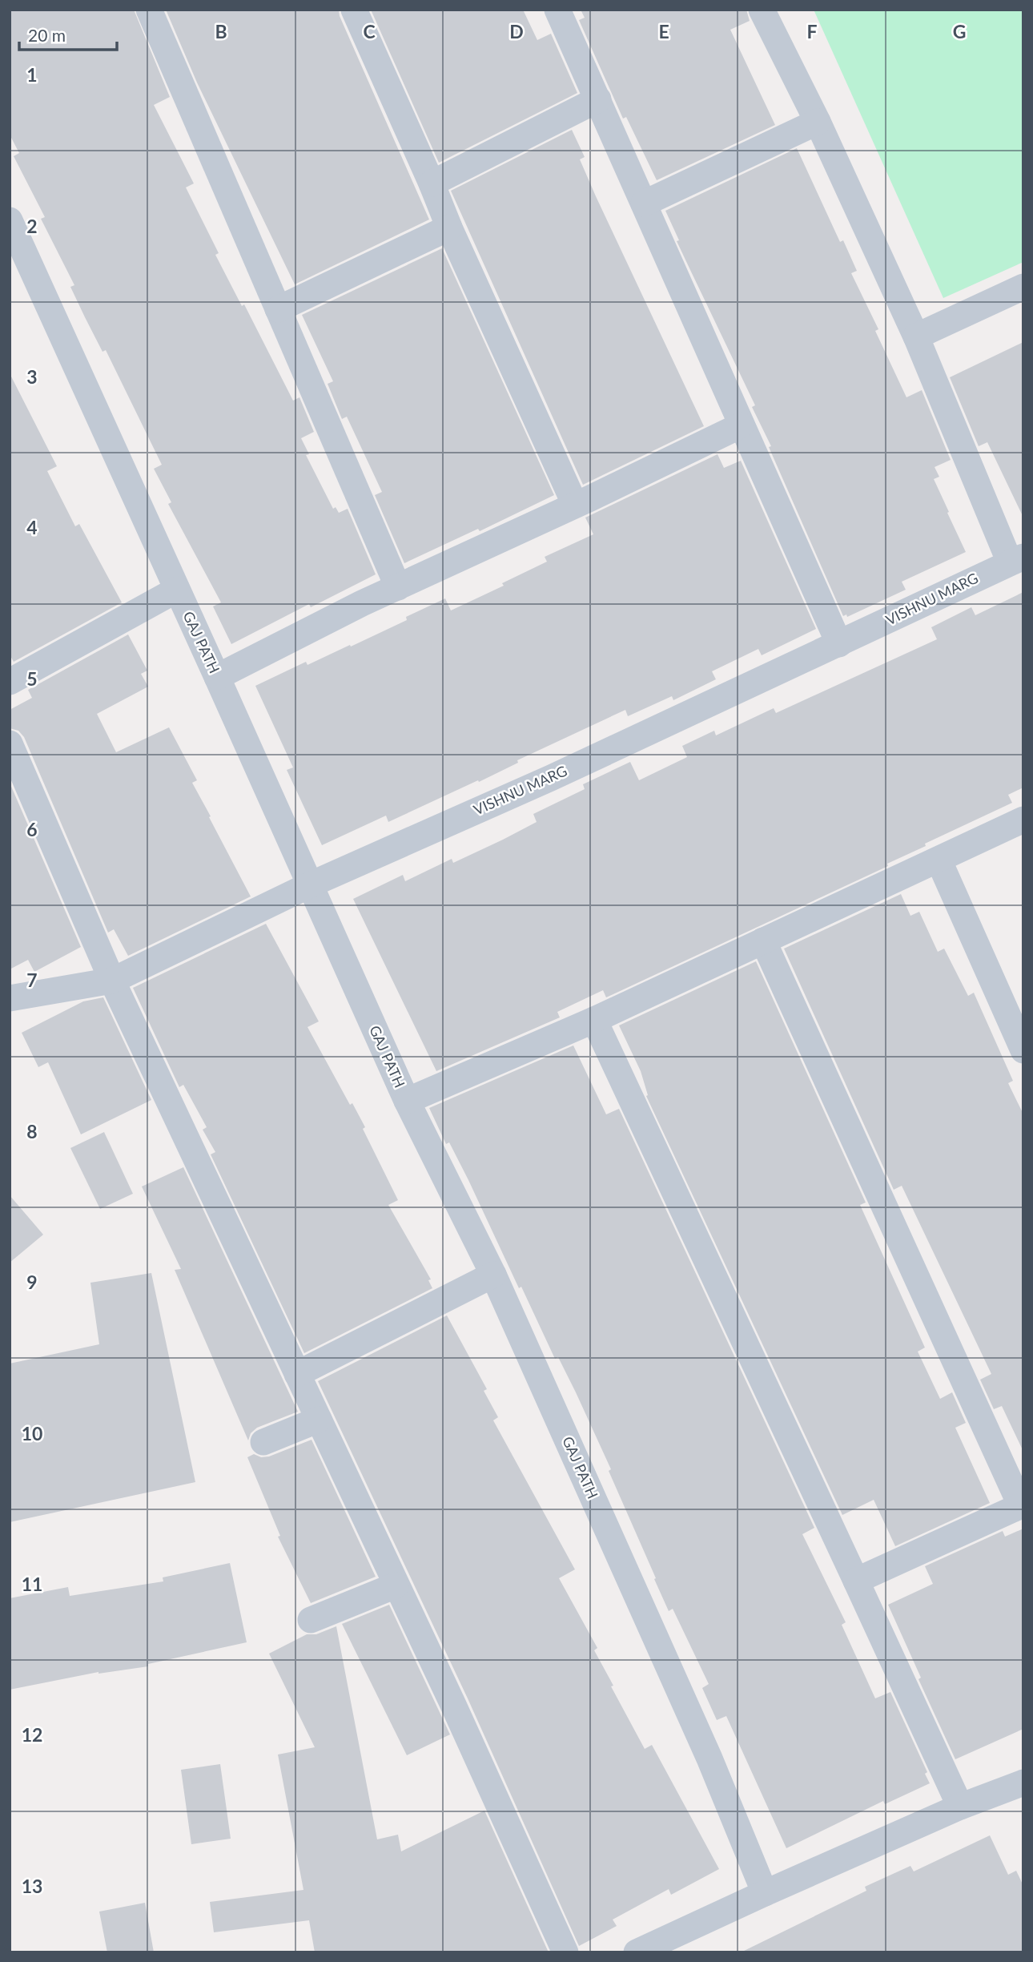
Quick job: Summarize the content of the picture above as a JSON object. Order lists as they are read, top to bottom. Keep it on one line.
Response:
{"streets":{"street":["VISHNU MARG","GAJ PATH"]},"crossings":[["VISHNU MARG","GAJ PATH"]],"scale_bar":"20 m","grid":{"columns":["B","C","D","E","F","G"],"rows":["1","2","3","4","5","6","7","8","9","10","11","12","13"]}}
